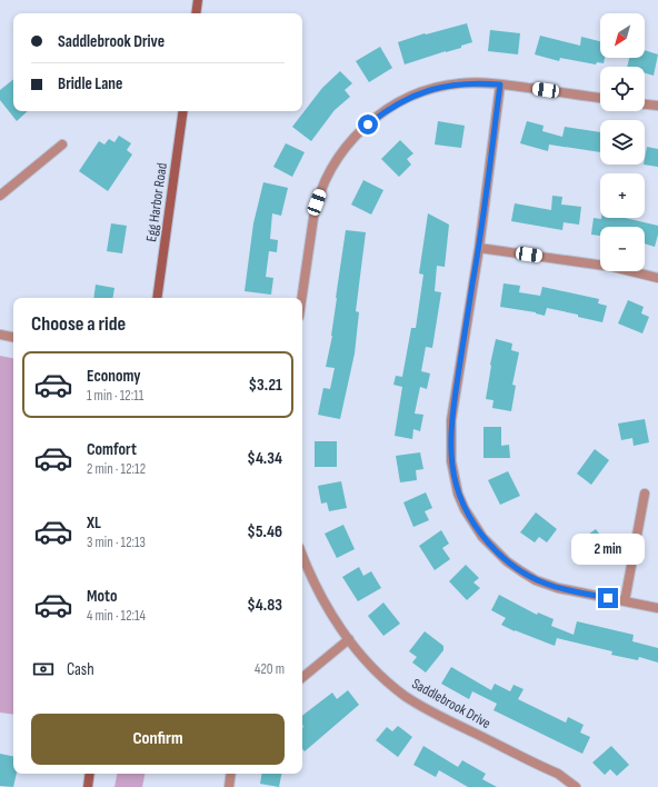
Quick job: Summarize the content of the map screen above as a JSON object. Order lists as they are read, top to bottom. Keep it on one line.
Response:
{"streets":{"main road":["Egg Harbor Road"],"street":["Saddlebrook Drive"]},"north":"bottom left","page":{"map_buttons":["+","−"],"banner":["Saddlebrook Drive","Bridle Lane"],"heading":"Choose a ride","list":[{"name":"Economy","note":"1 min · 12:11","value":"$3.21"},{"name":"Comfort","note":"2 min · 12:12","value":"$4.34"},{"name":"XL","note":"3 min · 12:13","value":"$5.46"},{"name":"Moto","note":"4 min · 12:14","value":"$4.83"}],"bubble":"2 min","pay":["Cash","420 m"],"buttons":"Confirm"}}
